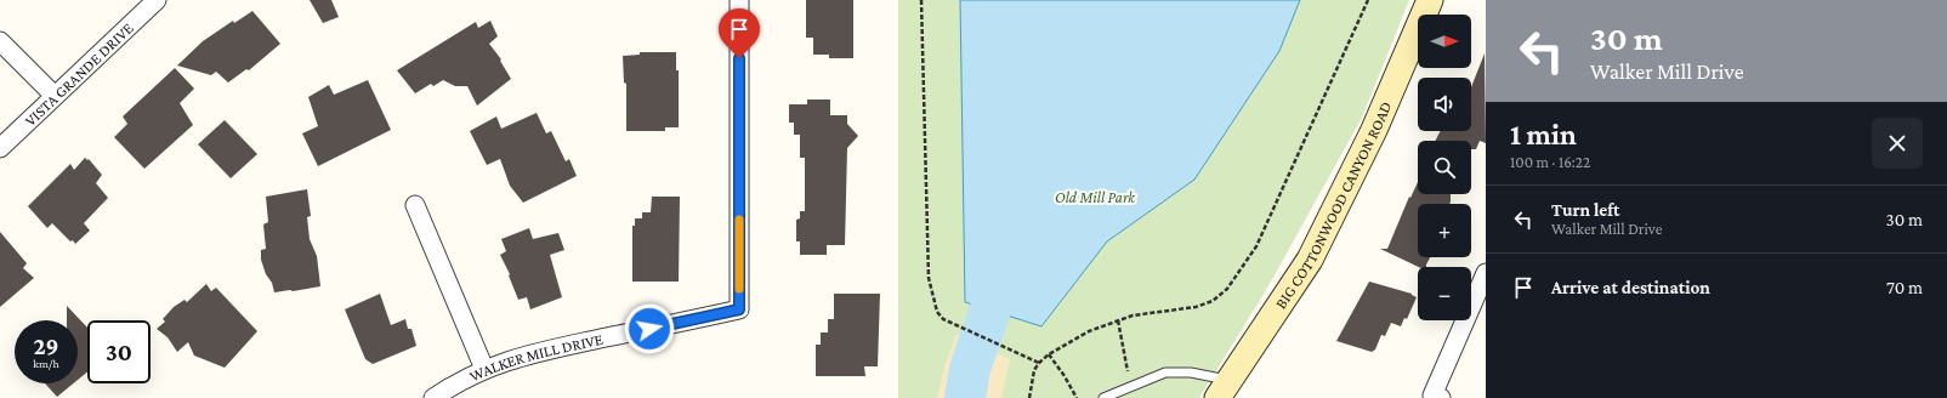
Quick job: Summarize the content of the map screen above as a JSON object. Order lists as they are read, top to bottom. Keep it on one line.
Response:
{"streets":{"street":["VISTA GRANDE DRIVE","BIG COTTONWOOD CANYON ROAD","WALKER MILL DRIVE"]},"parks":["Old Mill Park"],"north":"right","page":{"turn":["30 m","Walker Mill Drive"],"map_buttons":["+","−"],"heading":["1 min","100 m · 16:22"],"list":[{"name":"Turn left","note":"Walker Mill Drive","value":"30 m"},{"name":"Arrive at destination","value":"70 m"}],"speed":"29 km/h","limit":"30"}}
